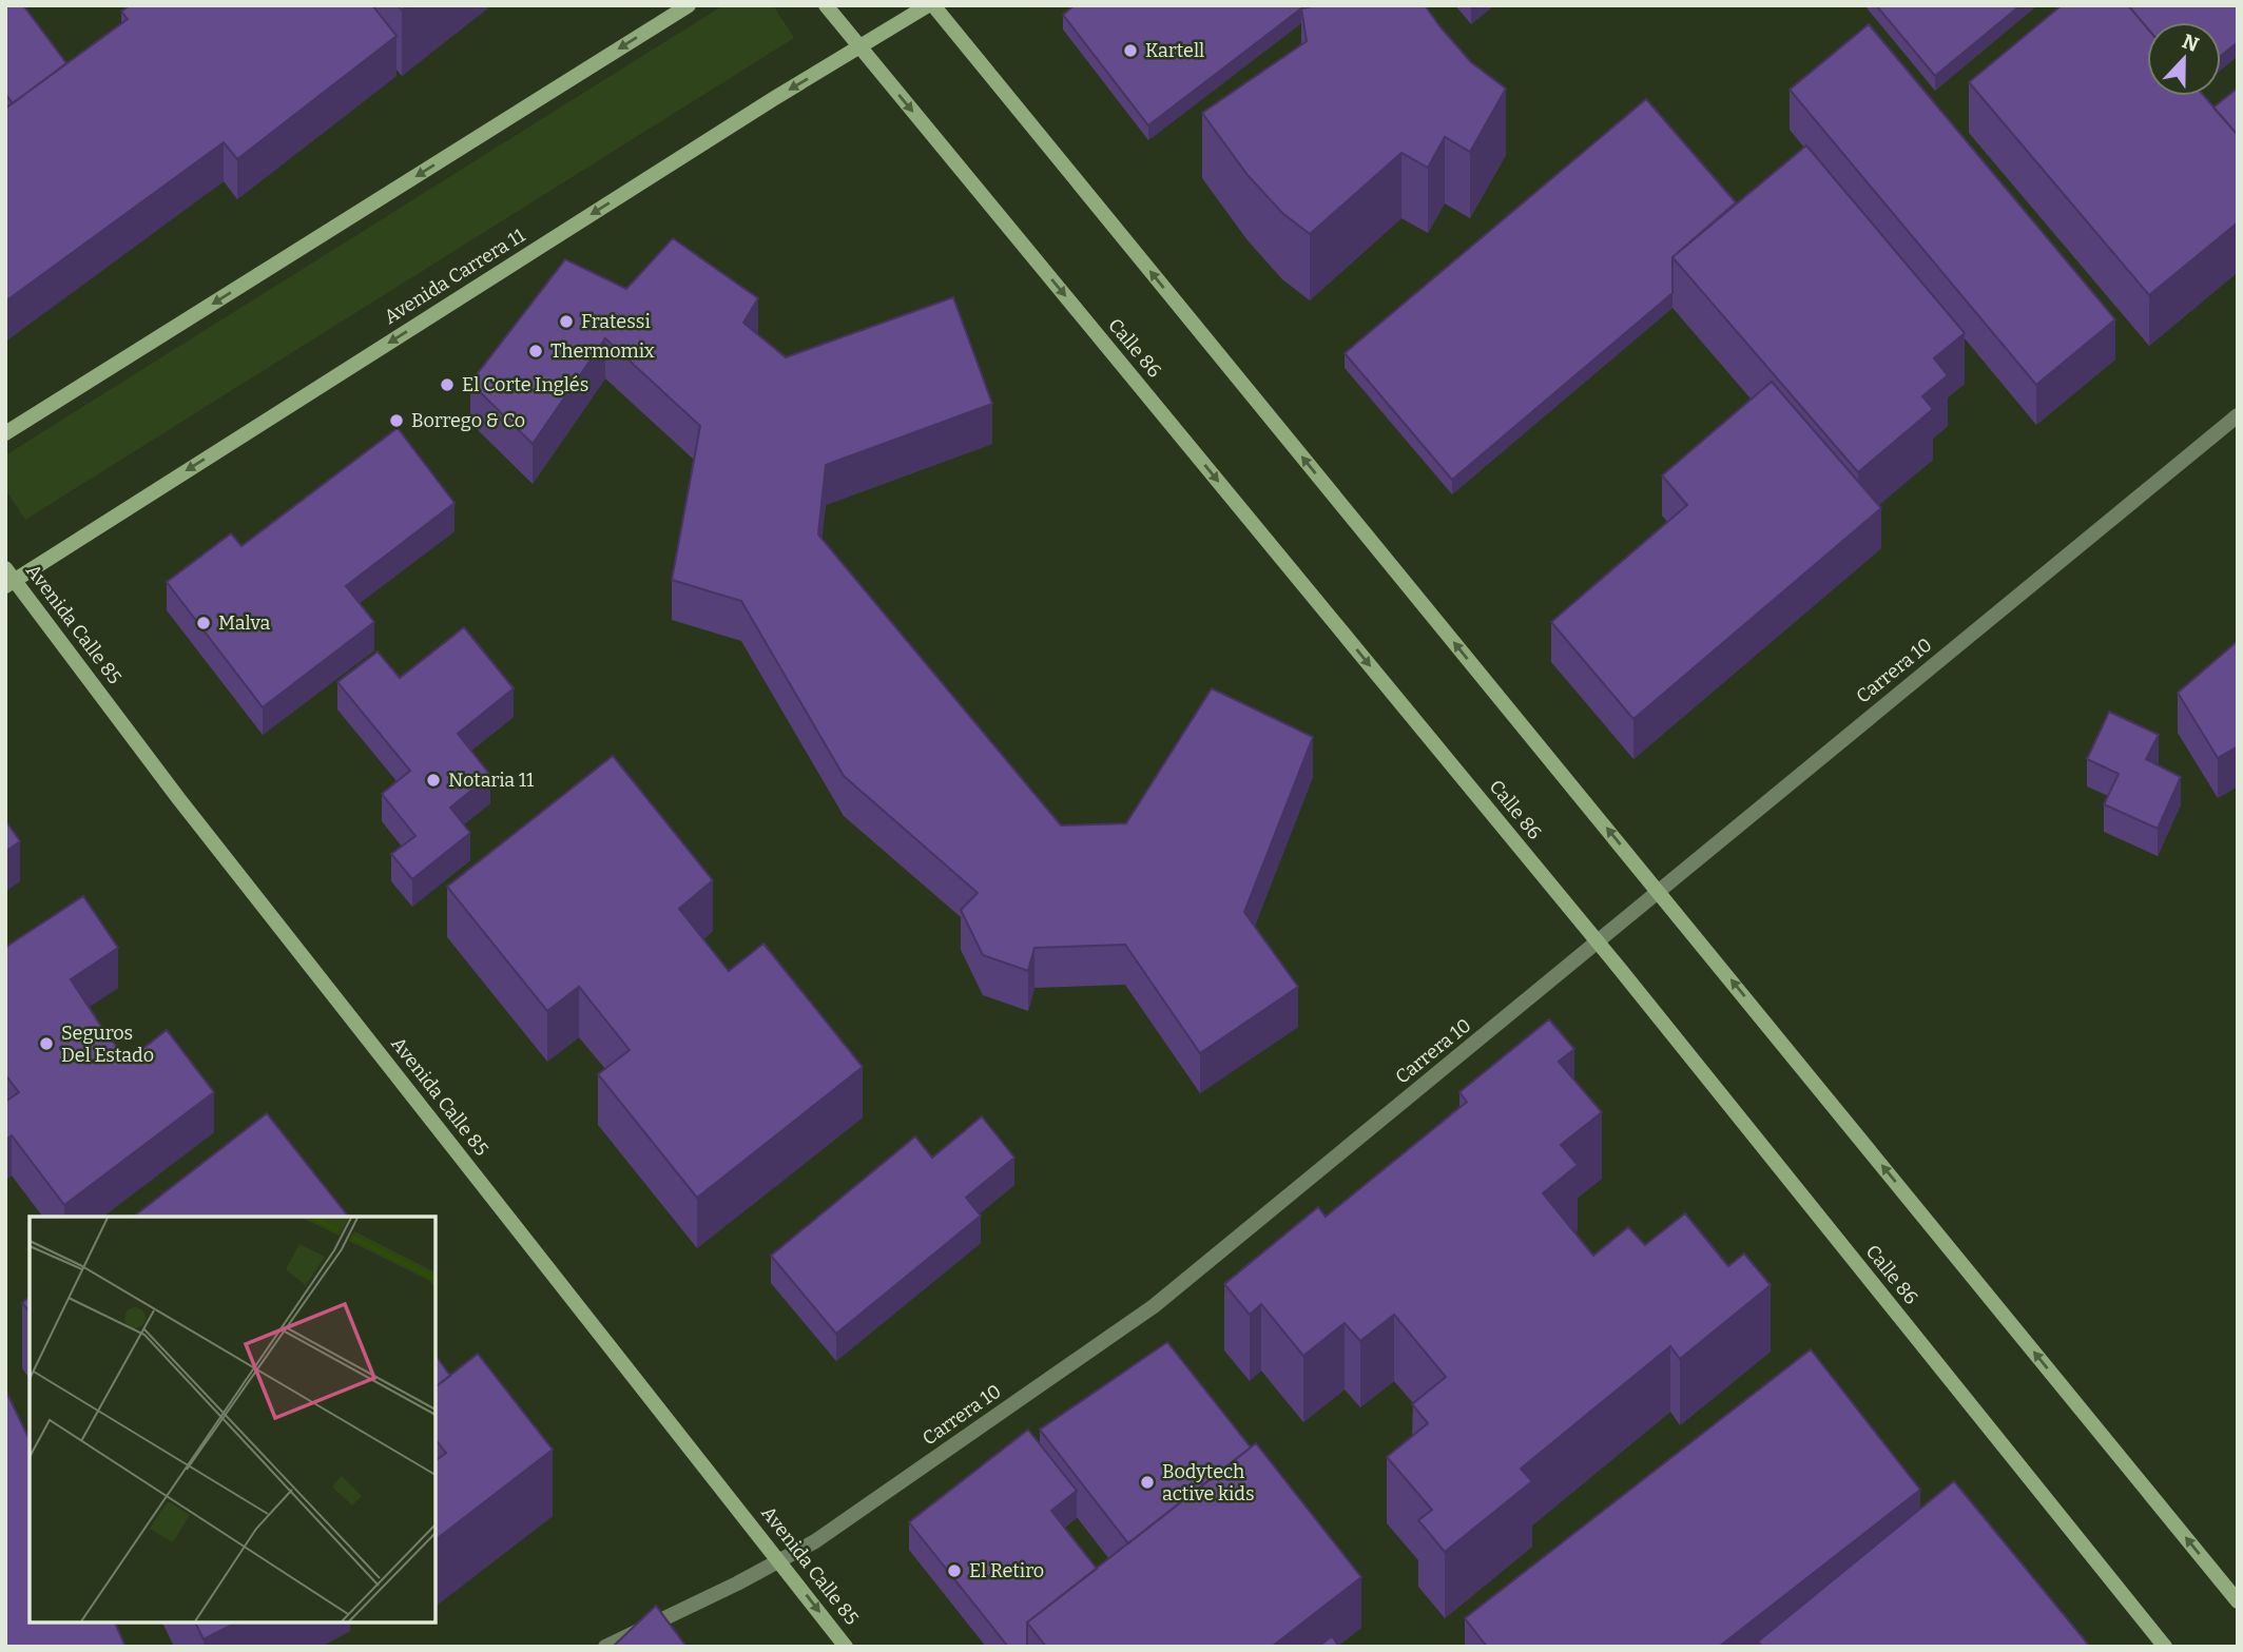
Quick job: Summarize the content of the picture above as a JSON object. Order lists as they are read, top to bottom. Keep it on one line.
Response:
{"streets":{"street":["Avenida Carrera 11","Calle 86","Avenida Calle 85","Carrera 10"]},"crossings":[["Avenida Carrera 11","Calle 86"],["Avenida Carrera 11","Avenida Calle 85"],["Calle 86","Carrera 10"],["Avenida Calle 85","Carrera 10"]],"places":["Kartell","Fratessi","Thermomix","El Corte Inglés","Borrego & Co","Malva","Notaria 11","Seguros Del Estado","Bodytech active kids","El Retiro"],"north":"top"}
